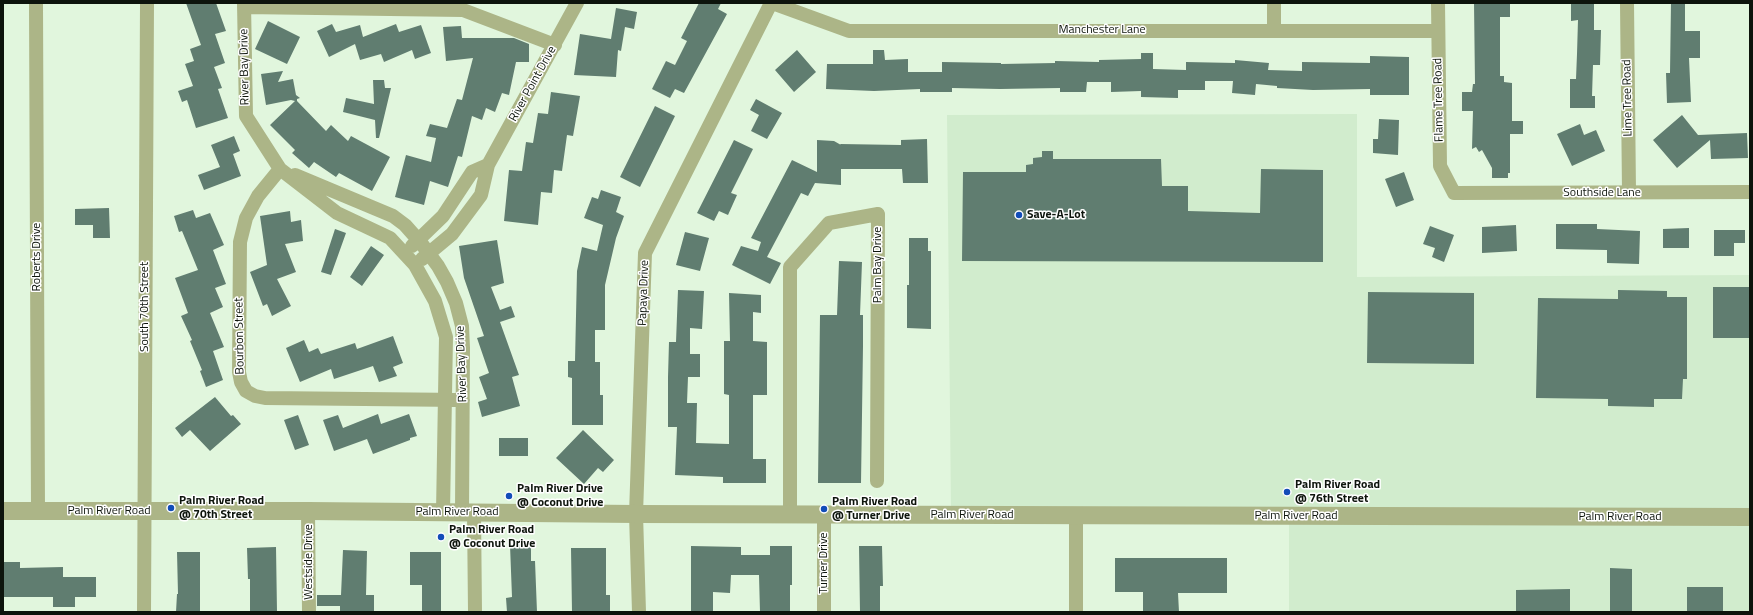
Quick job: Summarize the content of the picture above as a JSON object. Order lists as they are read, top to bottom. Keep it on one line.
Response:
{"streets":{"street":["Manchester Lane","River Bay Drive","River Point Drive","Lime Tree Road","Flame Tree Road","Southside Lane","Roberts Drive","Palm Bay Drive","Papaya Drive","South 70th Street","Bourbon Street","Palm River Road","Westside Drive","Turner Drive"]},"crossings":[["Manchester Lane","Flame Tree Road"],["Manchester Lane","Papaya Drive"],["River Bay Drive","River Point Drive"],["River Bay Drive","Bourbon Street"],["River Bay Drive","Palm River Road"],["Lime Tree Road","Southside Lane"],["Flame Tree Road","Southside Lane"],["Roberts Drive","Palm River Road"],["Palm Bay Drive","Palm River Road"],["Papaya Drive","Palm River Road"],["South 70th Street","Palm River Road"],["Palm River Road","Westside Drive"],["Palm River Road","Turner Drive"]],"places":["Save-A-Lot","Palm River Road @ 76th Street","Palm River Drive @ Coconut Drive","Palm River Road @ 70th Street","Palm River Road @ Turner Drive","Palm River Road @ Coconut Drive"]}
